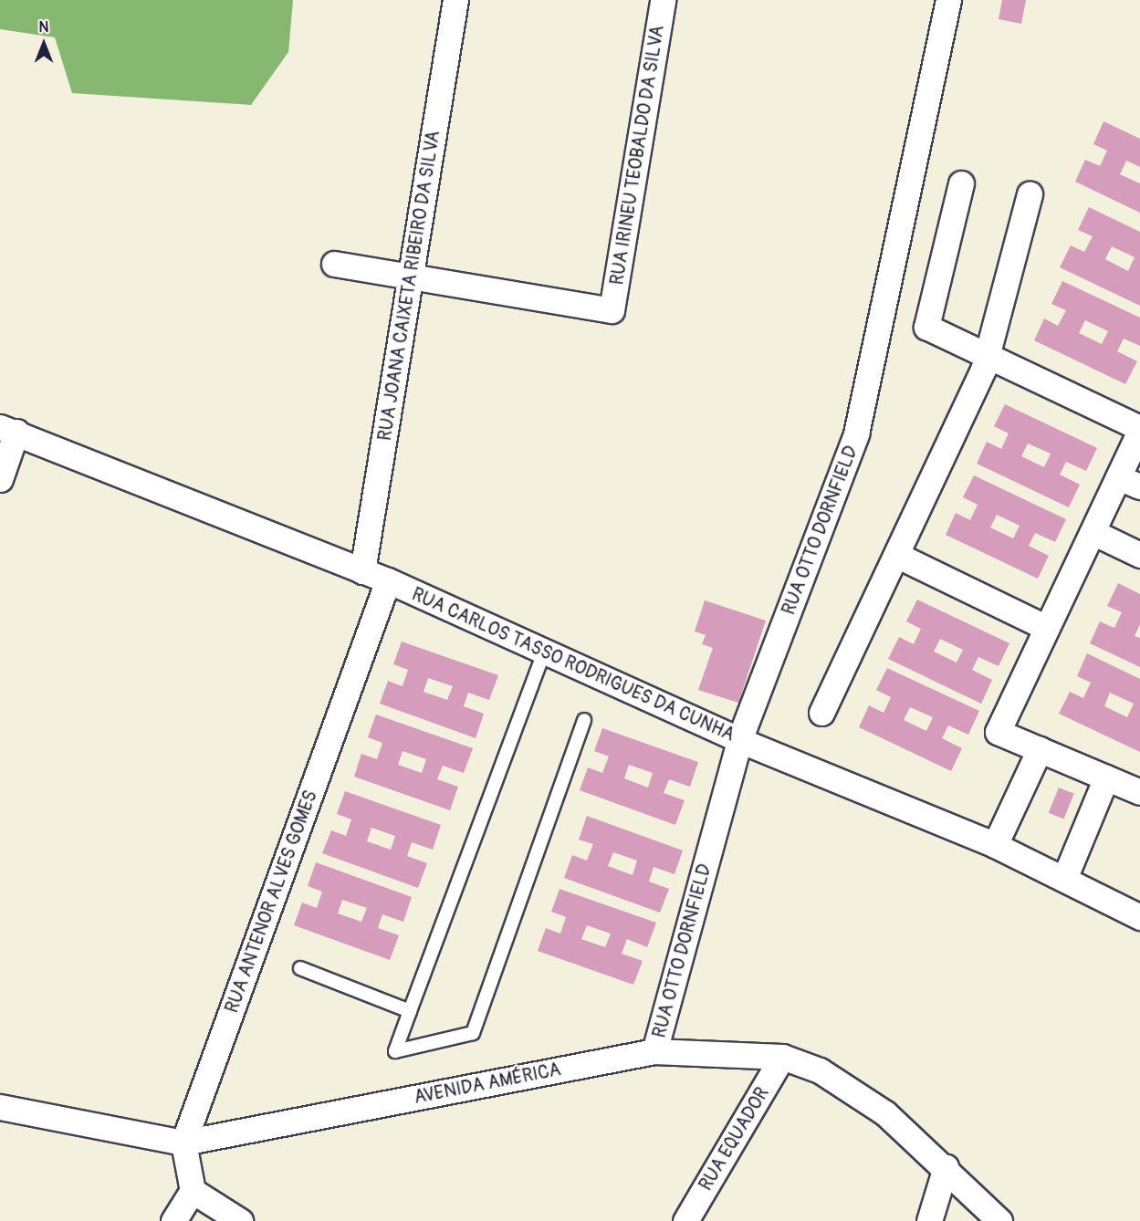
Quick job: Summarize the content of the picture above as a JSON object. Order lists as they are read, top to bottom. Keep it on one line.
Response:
{"streets":{"street":["RUA IRINEU TEOBALDO DA SILVA","RUA JOANA CAIXETA RIBEIRO DA SILVA","RUA OTTO DORNFIELD","RUA CARLOS TASSO RODRIGUES DA CUNHA","RUA ANTENOR ALVES GOMES","AVENIDA AMÉRICA","RUA EQUADOR"]},"crossings":[["RUA IRINEU TEOBALDO DA SILVA","RUA JOANA CAIXETA RIBEIRO DA SILVA"],["RUA JOANA CAIXETA RIBEIRO DA SILVA","RUA CARLOS TASSO RODRIGUES DA CUNHA"],["RUA OTTO DORNFIELD","RUA CARLOS TASSO RODRIGUES DA CUNHA"],["RUA OTTO DORNFIELD","AVENIDA AMÉRICA"],["RUA CARLOS TASSO RODRIGUES DA CUNHA","RUA ANTENOR ALVES GOMES"],["RUA ANTENOR ALVES GOMES","AVENIDA AMÉRICA"],["AVENIDA AMÉRICA","RUA EQUADOR"]],"north":"top"}
